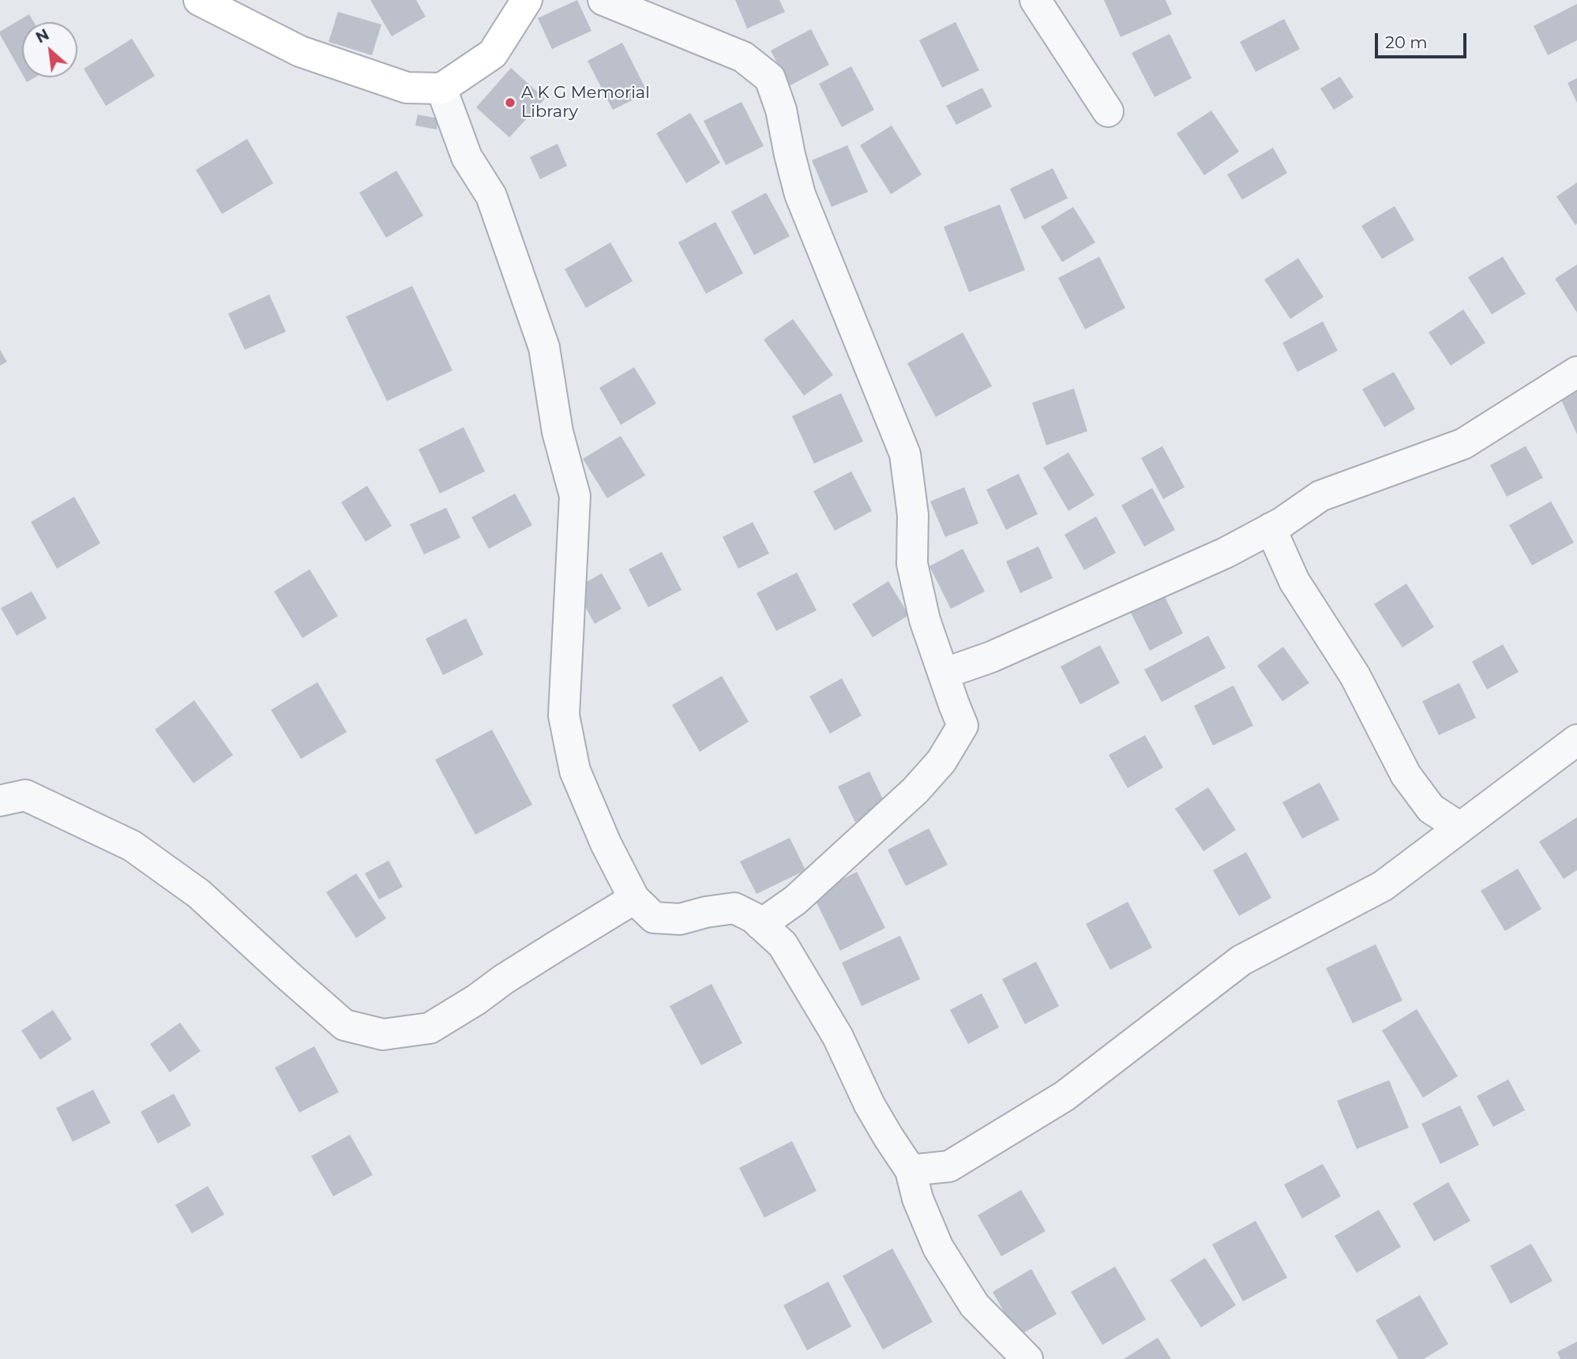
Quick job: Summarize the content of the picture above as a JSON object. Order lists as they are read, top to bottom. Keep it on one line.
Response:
{"places":["A K G Memorial Library"],"scale_bar":"20 m","north":"top left"}
